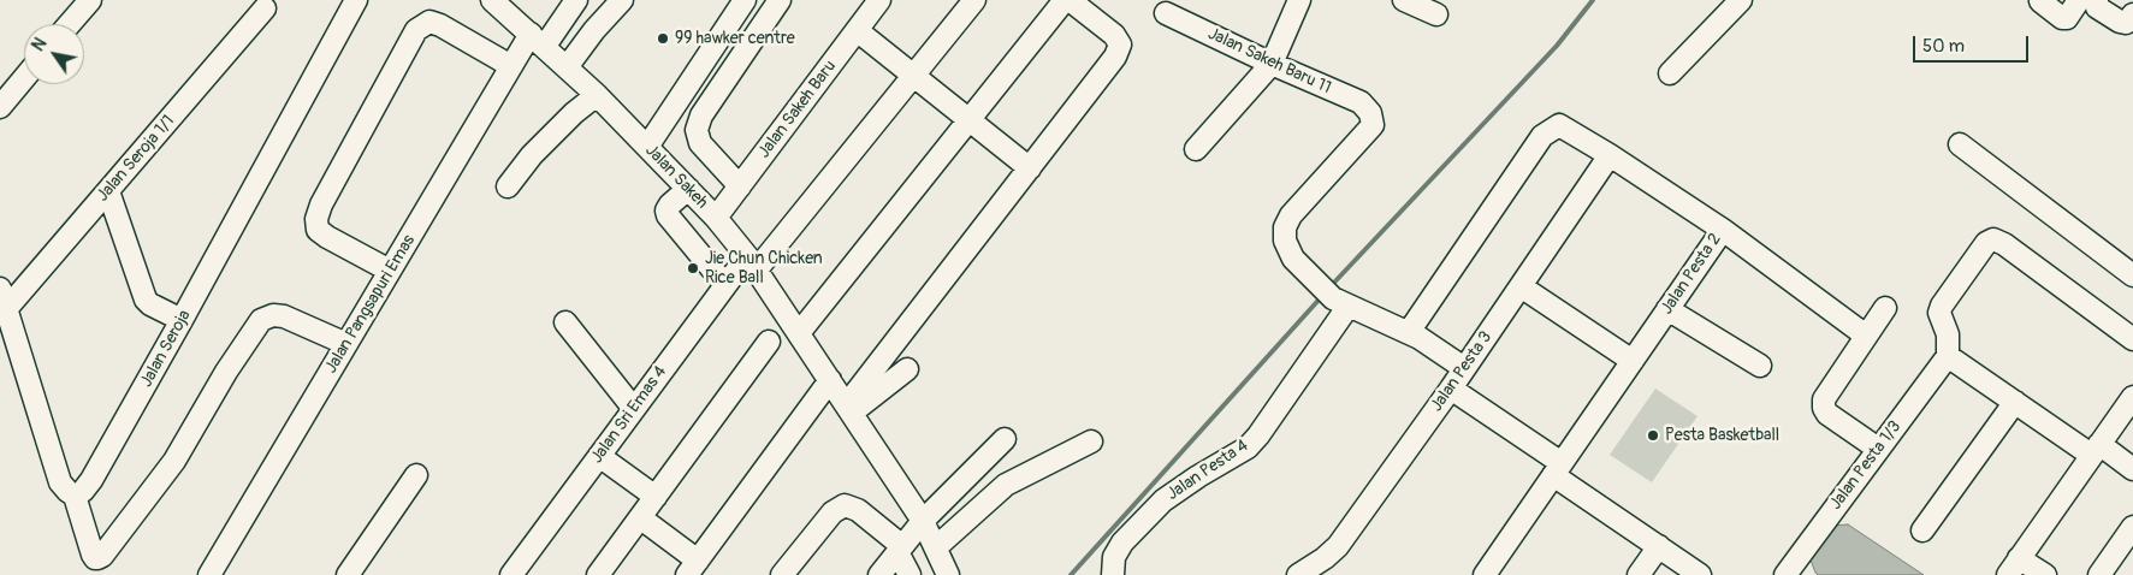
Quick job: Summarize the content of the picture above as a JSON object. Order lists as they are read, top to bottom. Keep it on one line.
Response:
{"streets":{"street":["Jalan Sakeh Baru 11","Jalan Sakeh Baru","Jalan Seroja 1/1","Jalan Sakeh","Jalan Pesta 2","Jalan Pangsapuri Emas","Jalan Seroja","Jalan Pesta 3","Jalan Sri Emas 4","Jalan Pesta 1/3","Jalan Pesta 4"]},"crossings":[["Jalan Sakeh Baru 11","Jalan Pesta 4"],["Jalan Sakeh Baru","Jalan Sakeh"],["Jalan Sakeh","Jalan Pangsapuri Emas"],["Jalan Sakeh","Jalan Sri Emas 4"],["Jalan Pesta 2","Jalan Pesta 3"]],"places":["99 hawker centre","Jie Chun Chicken Rice Ball","Pesta Basketball"],"scale_bar":"50 m","north":"top left"}
